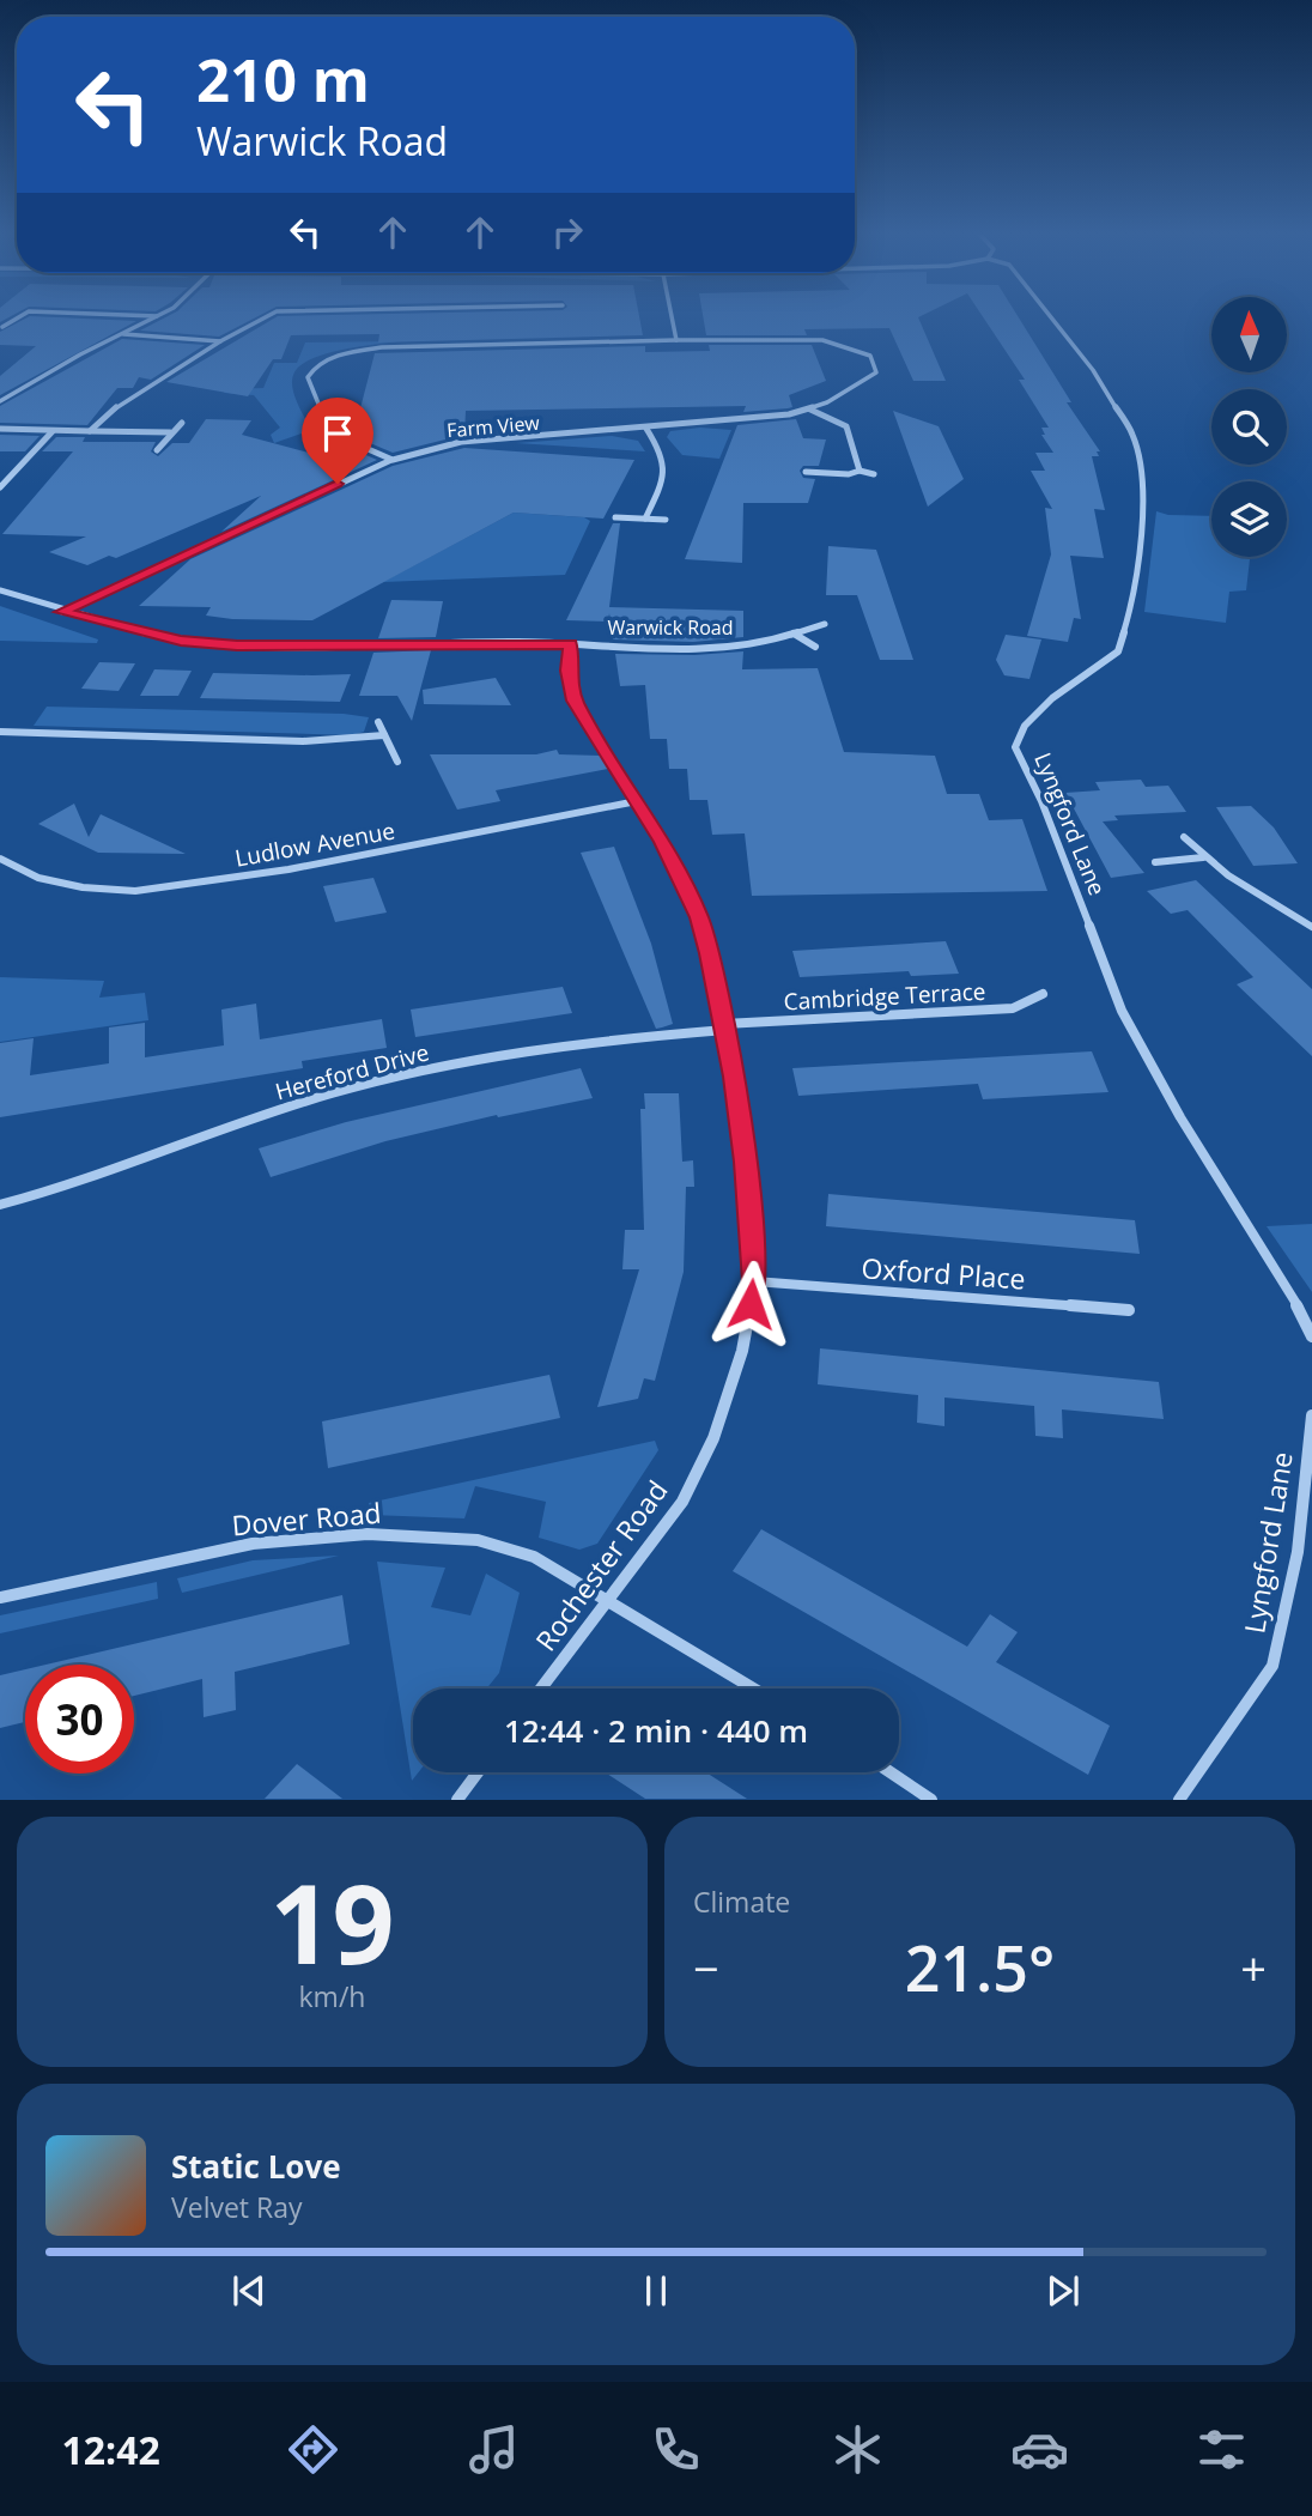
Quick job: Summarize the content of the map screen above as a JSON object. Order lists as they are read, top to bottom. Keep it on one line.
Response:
{"streets":{"street":["Farm View","Warwick Road","Lyngford Lane","Ludlow Avenue","Cambridge Terrace","Hereford Drive","Oxford Place","Dover Road","Rochester Road"]},"crossings":[["Warwick Road","Rochester Road"],["Ludlow Avenue","Rochester Road"],["Cambridge Terrace","Hereford Drive"],["Cambridge Terrace","Rochester Road"],["Hereford Drive","Rochester Road"],["Oxford Place","Rochester Road"],["Dover Road","Rochester Road"]],"north":"top","page":{"turn":["210 m","Warwick Road"],"limit":"30","trip":"12:44 · 2 min · 440 m","tile":[["19","km/h"],"Climate"],"heat":["−","21.5°","+"],"song":["Static Love","Velvet Ray"],"tabs":"12:42"}}
